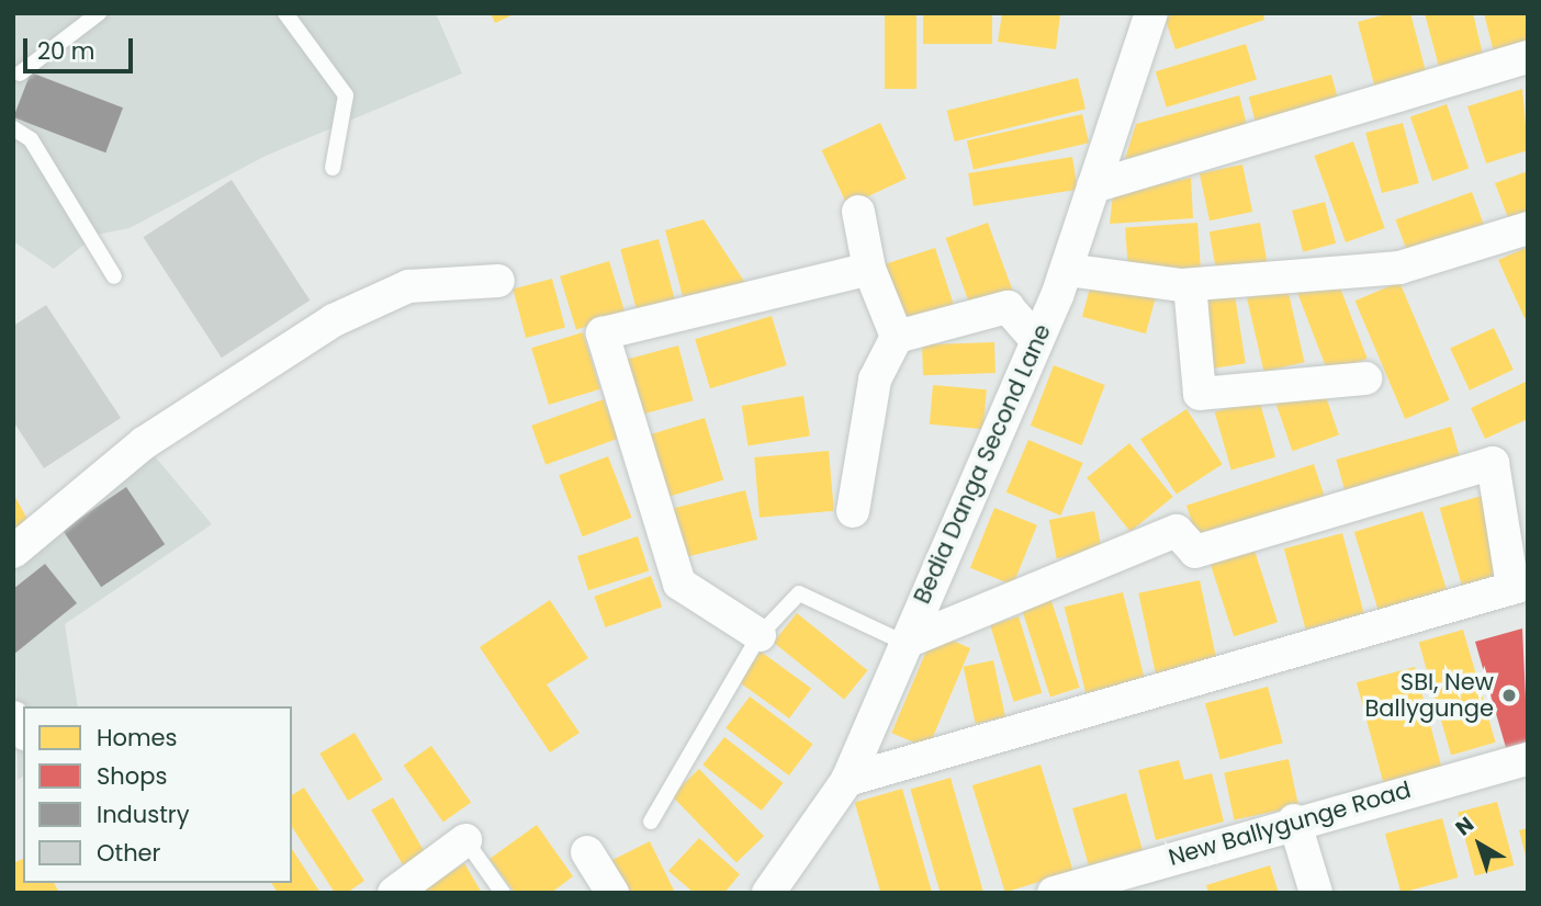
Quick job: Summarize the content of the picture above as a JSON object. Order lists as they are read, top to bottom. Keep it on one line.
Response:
{"streets":{"street":["Bedia Danga Second Lane","New Ballygunge Road"]},"places":["SBI, New Ballygunge"],"legend":["Homes","Shops","Industry","Other"],"scale_bar":"20 m","north":"top left"}
